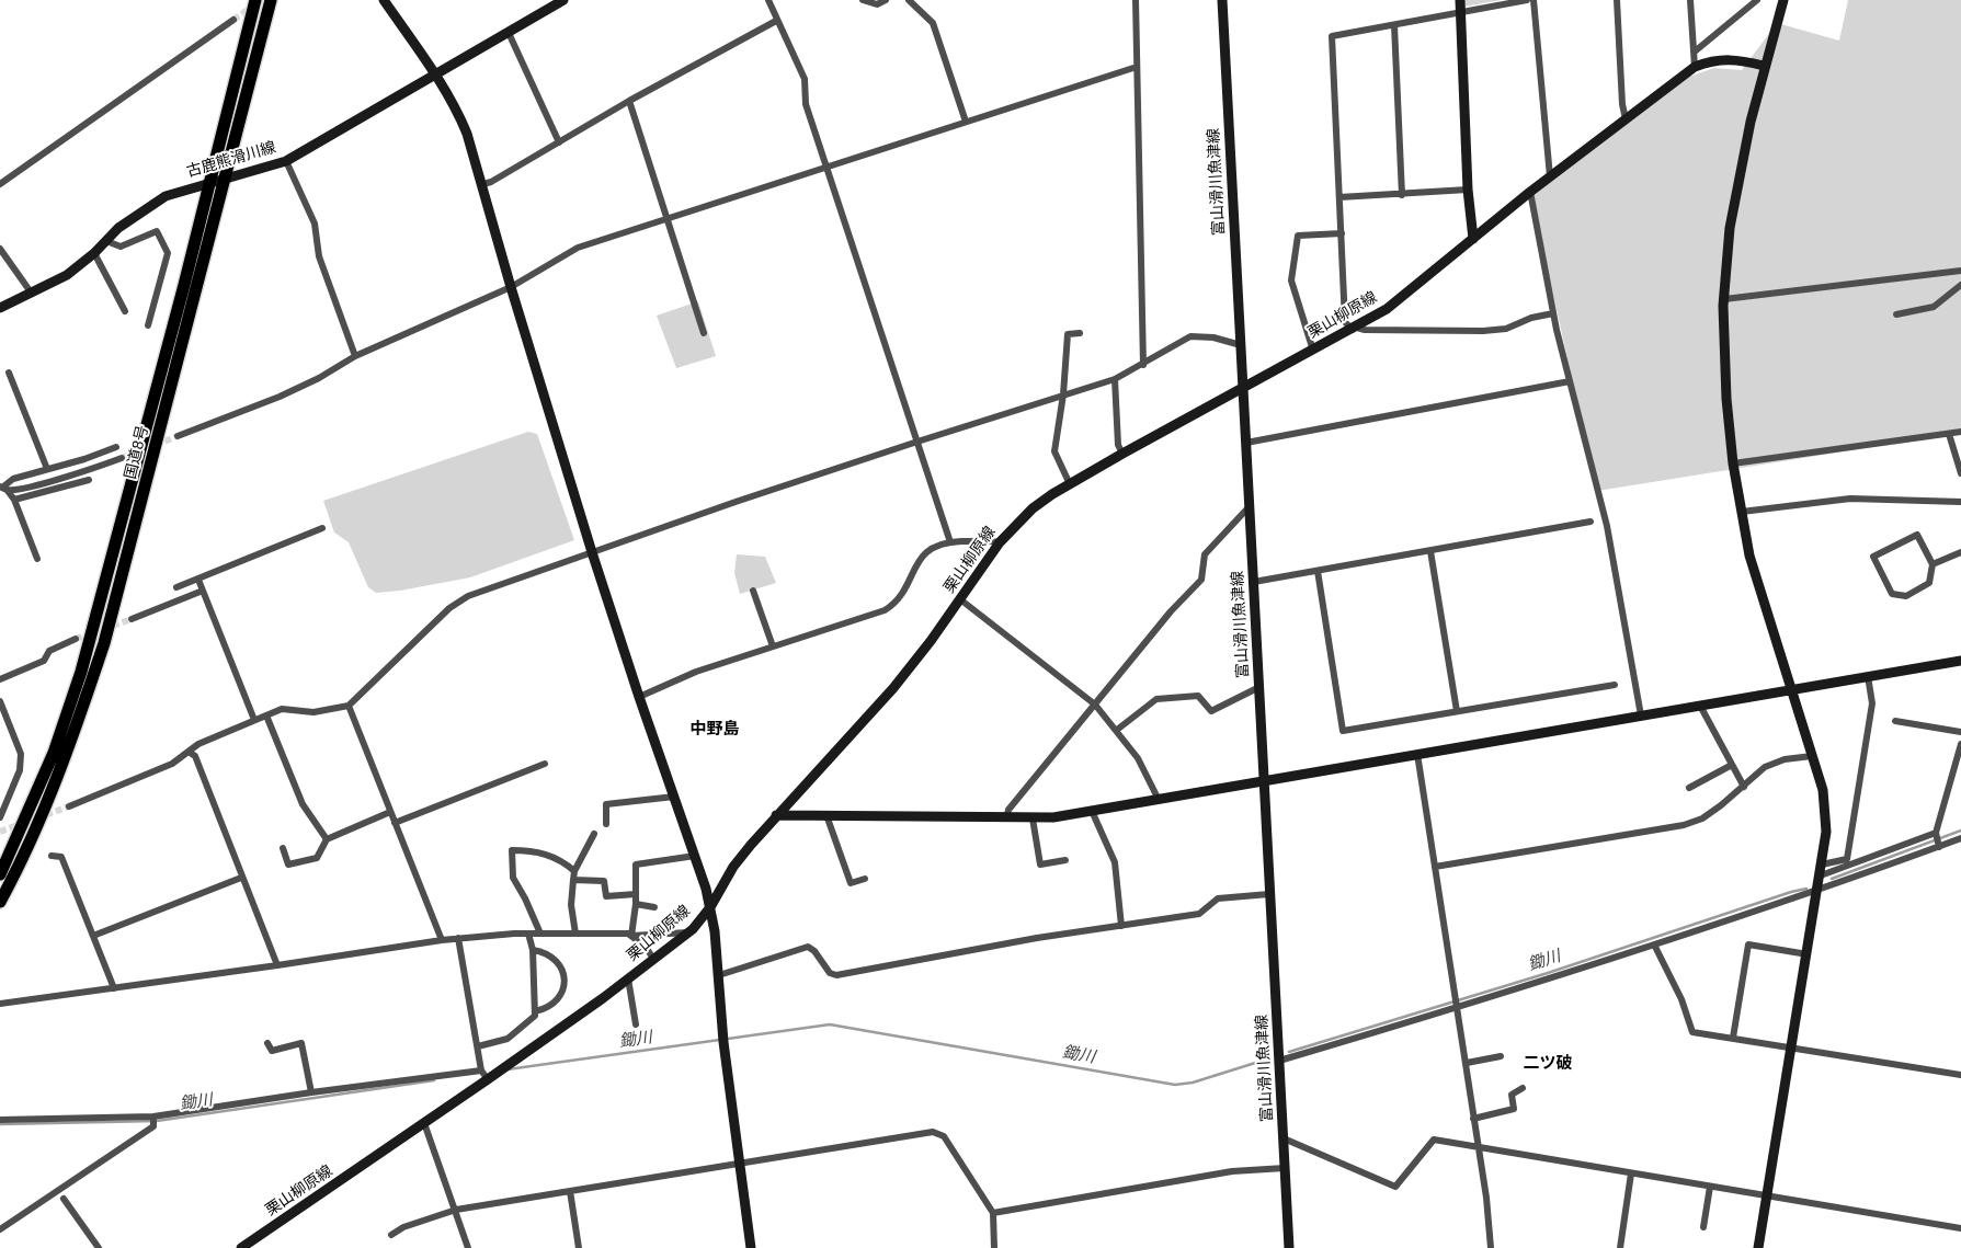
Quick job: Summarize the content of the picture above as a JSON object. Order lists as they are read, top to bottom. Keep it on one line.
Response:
{"streets":{"highway":["国道8号"],"street":["古鹿熊滑川線","富山滑川魚津線","栗山柳原線"]},"crossings":[["古鹿熊滑川線","国道8号"],["富山滑川魚津線","栗山柳原線"]],"districts":["中野島","二ツ破"],"water":["鋤川"]}
